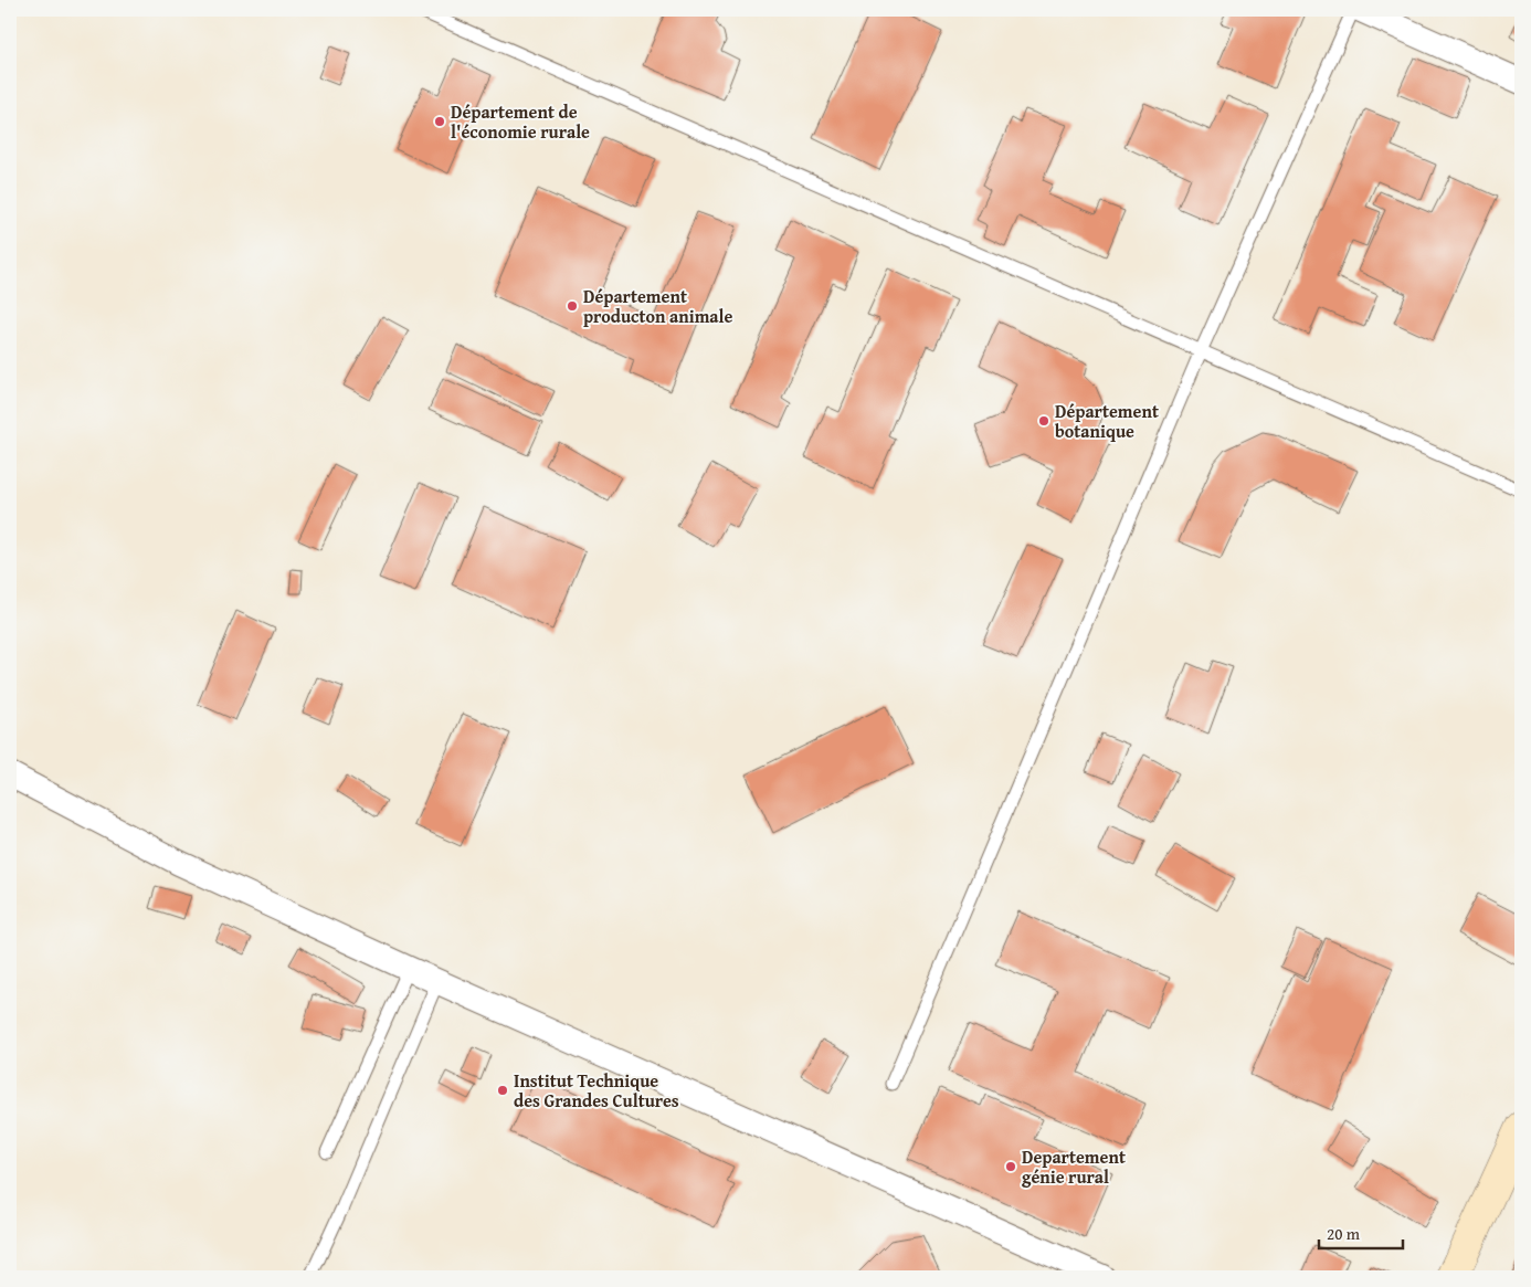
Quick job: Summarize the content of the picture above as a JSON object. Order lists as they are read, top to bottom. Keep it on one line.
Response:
{"places":["Département de l'économie rurale","Département producton animale","Département botanique","Institut Technique des Grandes Cultures","Departement génie rural"],"scale_bar":"20 m"}
